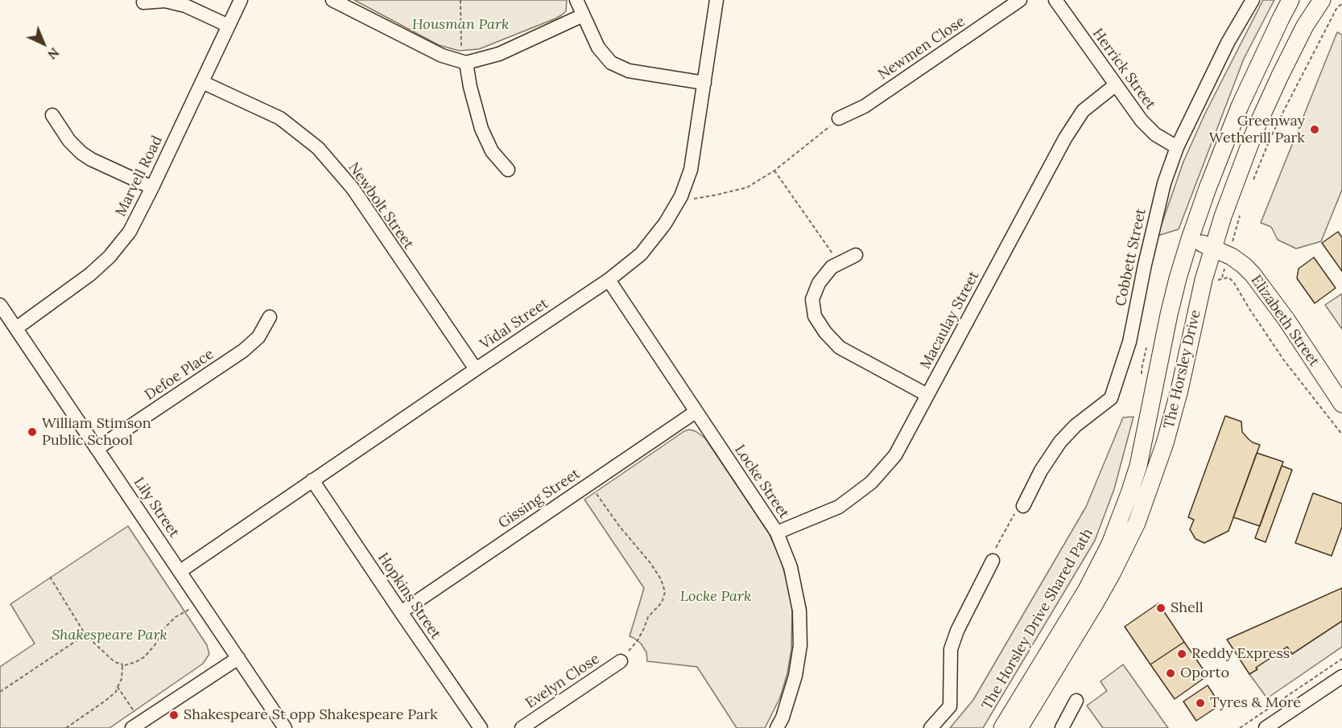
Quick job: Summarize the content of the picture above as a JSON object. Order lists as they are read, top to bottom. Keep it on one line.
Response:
{"streets":{"main road":["Elizabeth Street","The Horsley Drive"],"street":["Newmen Close","Herrick Street","Marvell Road","Newbolt Street","Cobbett Street","Macaulay Street","Vidal Street","Defoe Place","Locke Street","Gissing Street","Lily Street","Hopkins Street","Evelyn Close"]},"crossings":[["Herrick Street","Cobbett Street"],["Herrick Street","Macaulay Street"],["Marvell Road","Newbolt Street"],["Marvell Road","Lily Street"],["Newbolt Street","Vidal Street"],["Macaulay Street","Locke Street"],["Elizabeth Street","The Horsley Drive"],["Vidal Street","Locke Street"],["Vidal Street","Lily Street"],["Vidal Street","Hopkins Street"],["Defoe Place","Lily Street"],["Locke Street","Gissing Street"],["Gissing Street","Hopkins Street"]],"parks":["Housman Park","Locke Park","Shakespeare Park"],"places":["Greenway Wetherill Park","William Stimson Public School","Shell","Reddy Express","Oporto","Tyres & More","Shakespeare St opp Shakespeare Park"],"north":"bottom right"}
